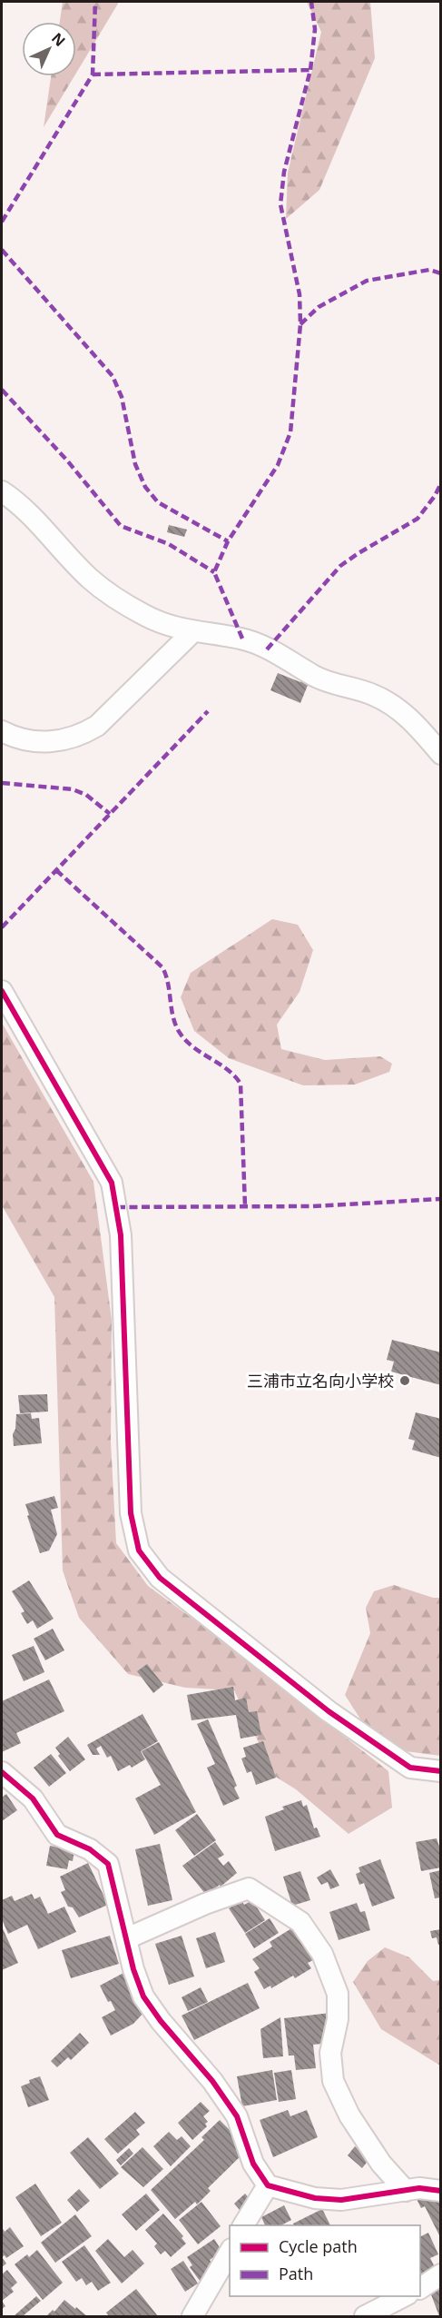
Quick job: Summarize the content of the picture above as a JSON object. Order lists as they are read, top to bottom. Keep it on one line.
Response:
{"places":["三浦市立名向小学校"],"legend":["Cycle path","Path"],"north":"top right"}
